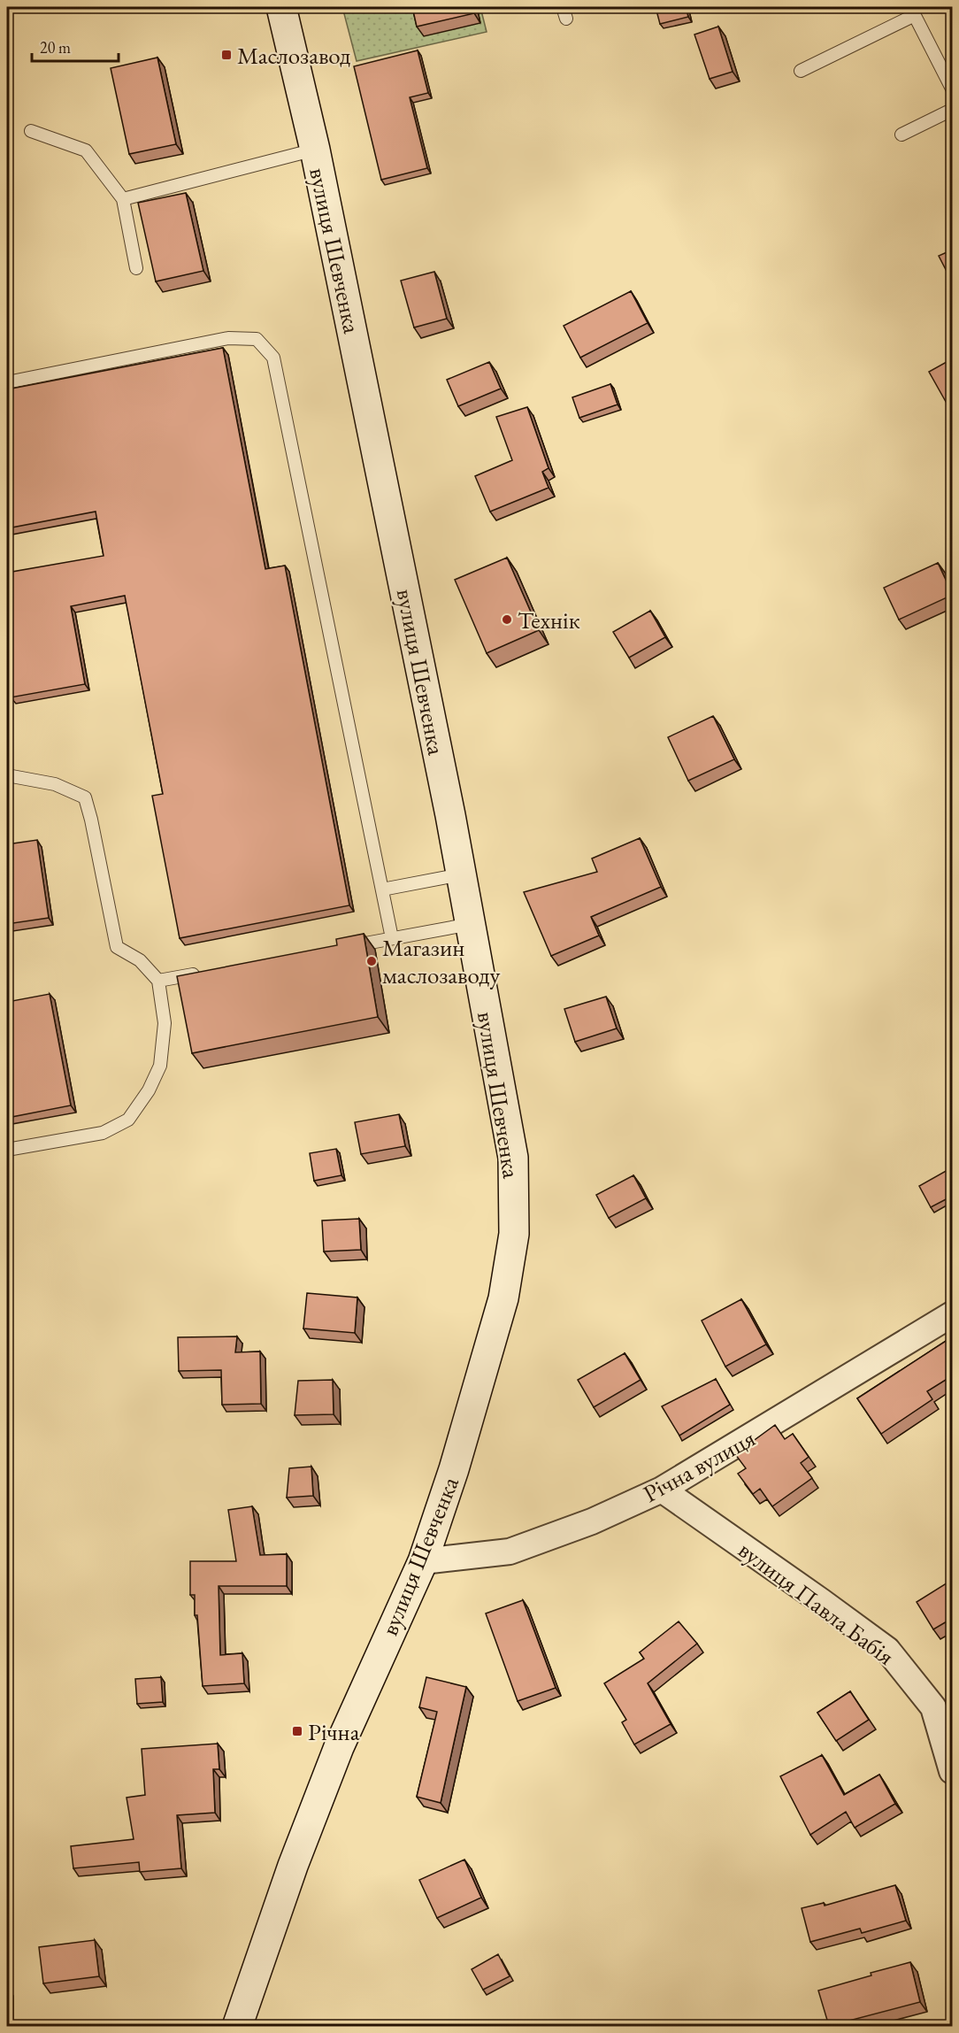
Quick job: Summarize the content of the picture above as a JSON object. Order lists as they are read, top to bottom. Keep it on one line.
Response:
{"streets":{"street":["вулиця Шевченка","Річна вулиця","вулиця Павла Бабія"]},"crossings":[["вулиця Шевченка","Річна вулиця"],["Річна вулиця","вулиця Павла Бабія"]],"places":{"transit":["Маслозавод","Річна"],"other":["Технік","Магазин маслозаводу"]},"scale_bar":"20 m"}
